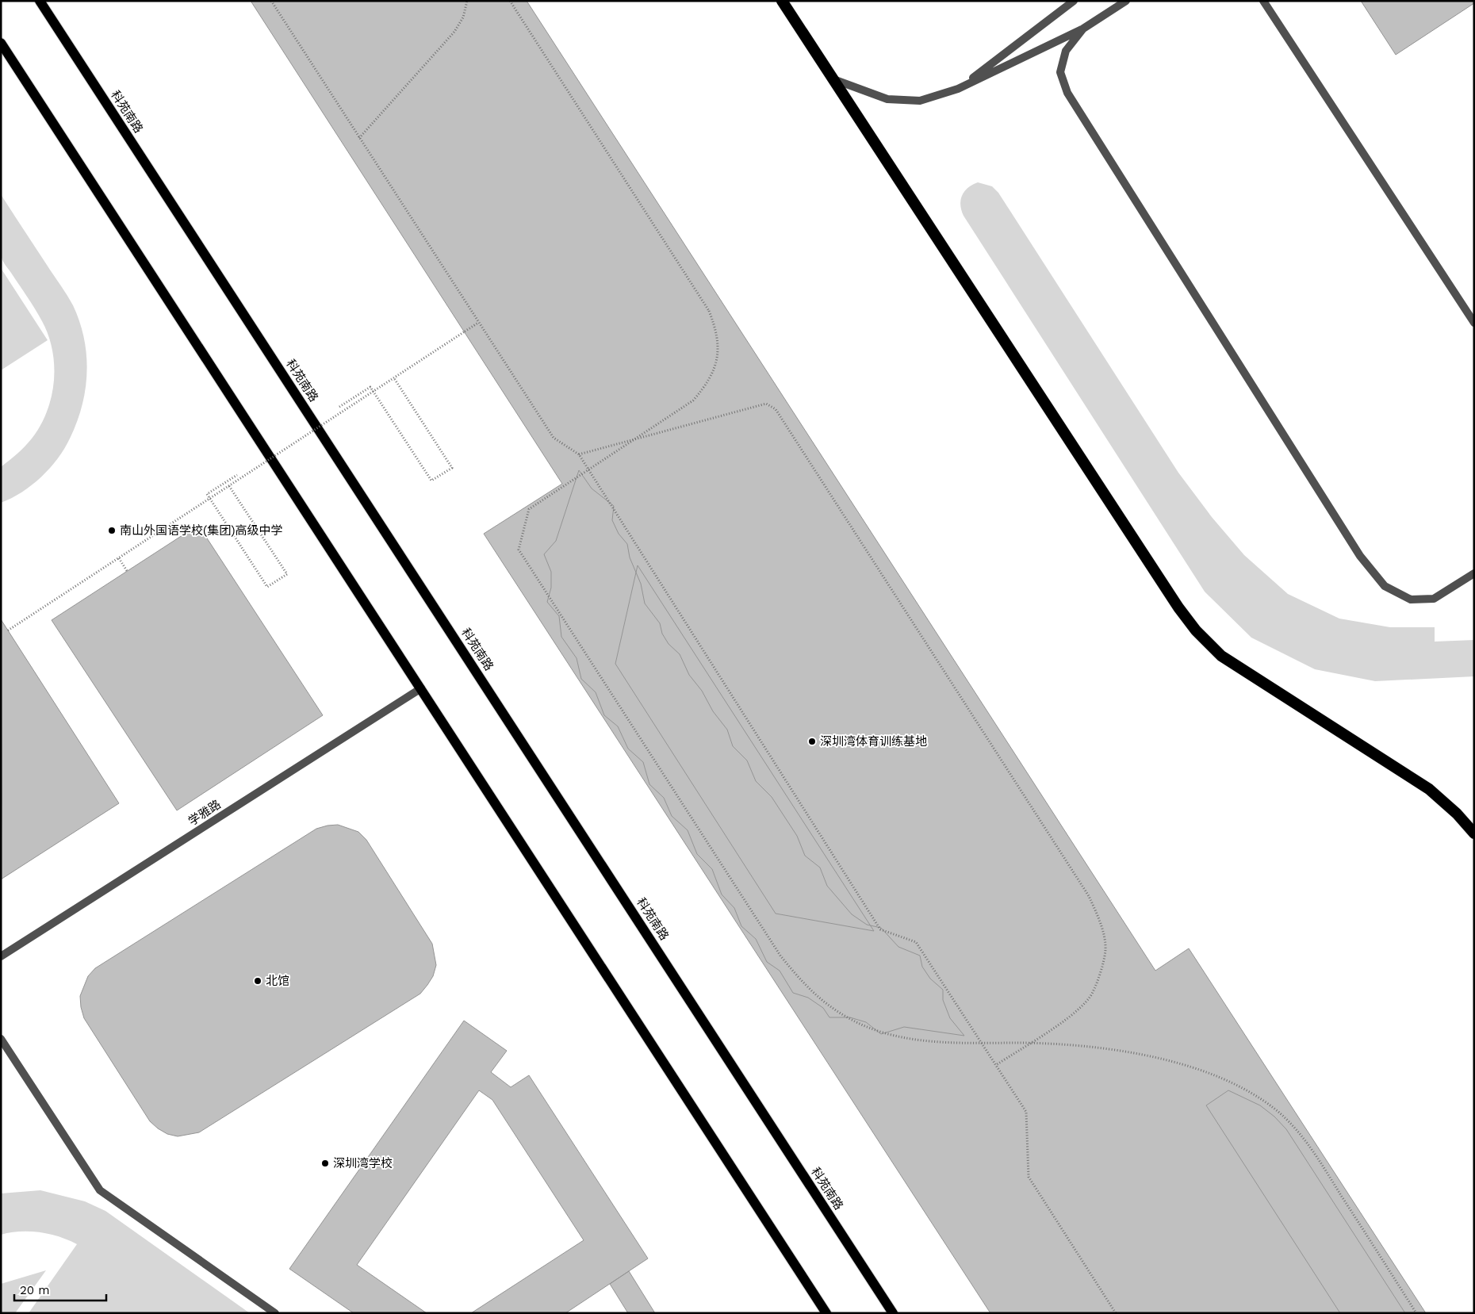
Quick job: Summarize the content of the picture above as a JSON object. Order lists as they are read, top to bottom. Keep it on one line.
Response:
{"streets":{"main road":["科苑南路"],"street":["学雅路"]},"places":["南山外国语学校(集团)高级中学","深圳湾体育训练基地","北馆","深圳湾学校"],"scale_bar":"20 m"}
